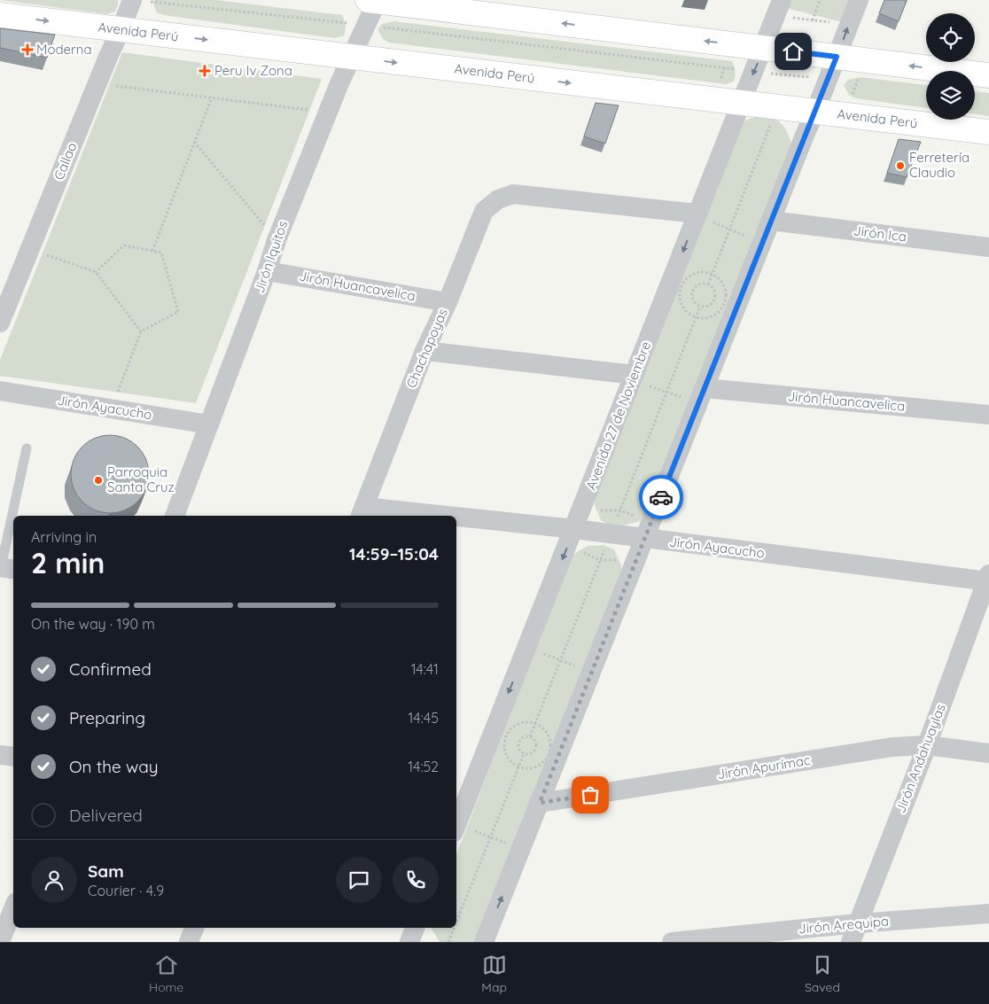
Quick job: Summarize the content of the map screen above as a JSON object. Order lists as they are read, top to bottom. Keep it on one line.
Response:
{"streets":{"main road":["Avenida Perú"],"street":["Callao","Jirón Ica","Jirón Iquitos","Jirón Huancavelica","Chachapoyas","Jirón Ayacucho","Avenida 27 de Noviembre","Jirón Andahuaylas","Jirón Apurímac","Jirón Arequipa"]},"crossings":[["Avenida Perú","Callao"],["Avenida Perú","Jirón Iquitos"],["Avenida Perú","Avenida 27 de Noviembre"],["Jirón Iquitos","Jirón Huancavelica"],["Jirón Iquitos","Jirón Ayacucho"],["Jirón Huancavelica","Chachapoyas"],["Chachapoyas","Jirón Ayacucho"],["Chachapoyas","Avenida 27 de Noviembre"],["Jirón Ayacucho","Avenida 27 de Noviembre"],["Jirón Ayacucho","Jirón Andahuaylas"],["Jirón Andahuaylas","Jirón Apurímac"],["Jirón Andahuaylas","Jirón Arequipa"]],"places":{"health":["Moderna","Peru Iv Zona"],"other":["Ferretería Claudio","Parroquia Santa Cruz"]},"page":{"heading":["2 min","Arriving in","14:59–15:04"],"panel":["Sam","Courier · 4.9"],"bar":"On the way · 190 m","list":[["Confirmed","14:41"],["Preparing","14:45"],["On the way","14:52"],"Delivered"],"tabs":["Home","Map","Saved"]}}
